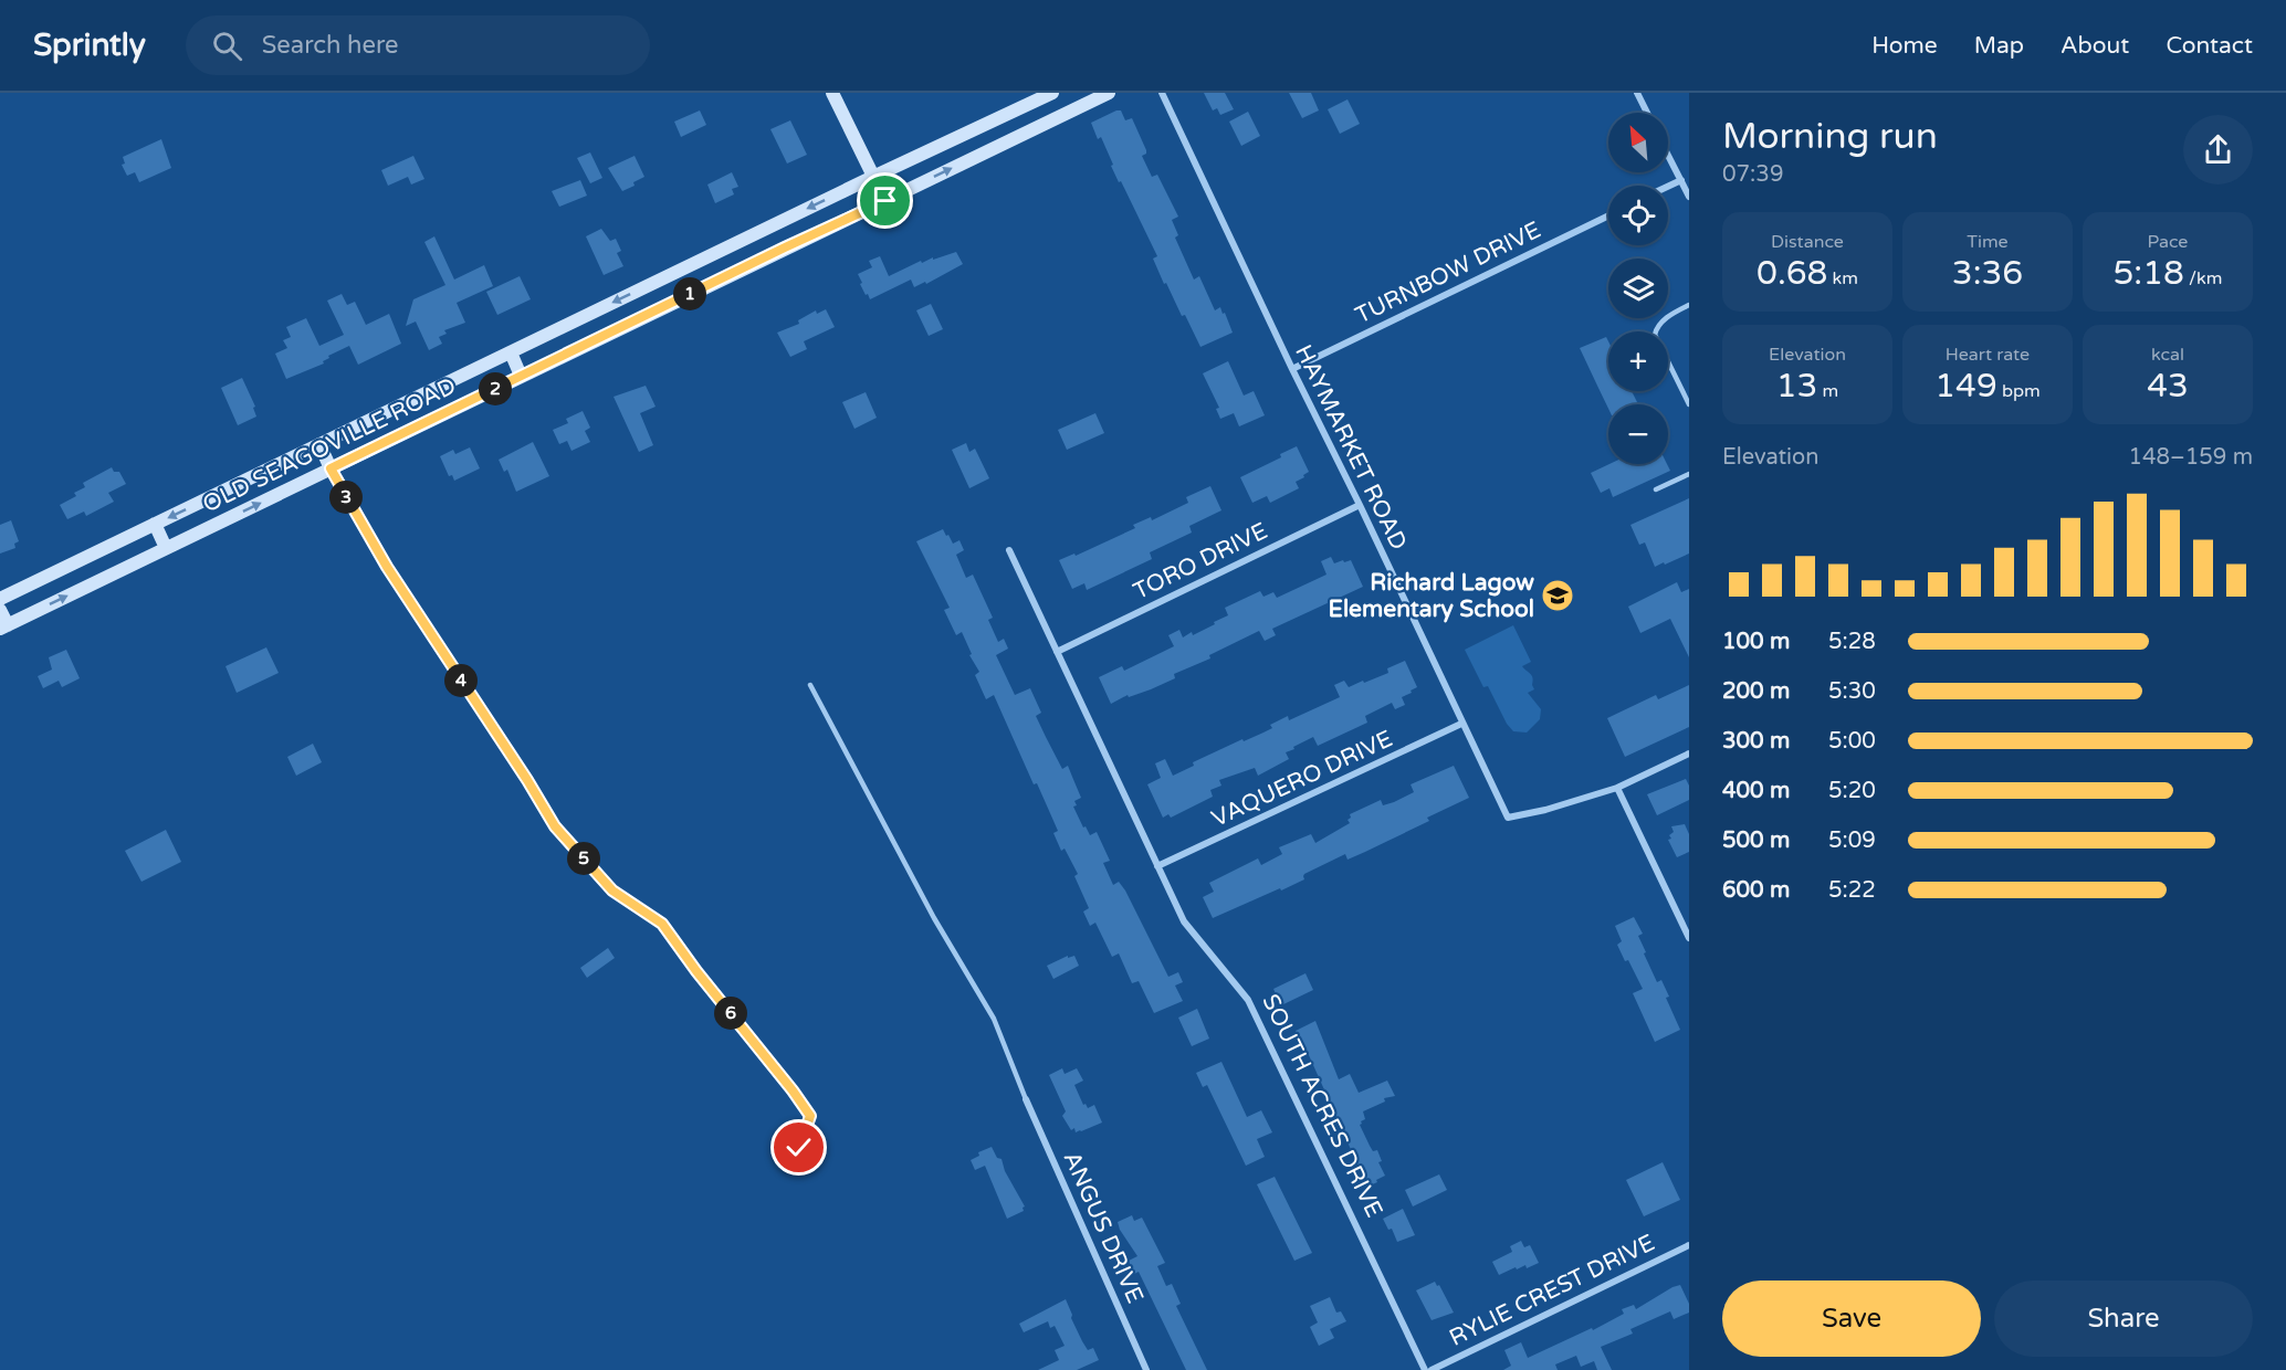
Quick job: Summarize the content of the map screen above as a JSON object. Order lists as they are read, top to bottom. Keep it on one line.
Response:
{"streets":{"main road":["OLD SEAGOVILLE ROAD"],"street":["TURNBOW DRIVE","HAYMARKET ROAD","TORO DRIVE","VAQUERO DRIVE","SOUTH ACRES DRIVE","ANGUS DRIVE","RYLIE CREST DRIVE"]},"crossings":[["TURNBOW DRIVE","HAYMARKET ROAD"],["HAYMARKET ROAD","TORO DRIVE"],["HAYMARKET ROAD","VAQUERO DRIVE"],["TORO DRIVE","SOUTH ACRES DRIVE"],["VAQUERO DRIVE","SOUTH ACRES DRIVE"]],"places":{"school or university":["Richard Lagow Elementary School"]},"north":"top left","page":{"header":"Sprintly","search":"Search here","nav":["Home","Map","About","Contact"],"heading":["Morning run","07:39"],"map_buttons":["+","−"],"stats":[["Distance","0.68 km"],["Time","3:36"],["Pace","5:18 /km"],["Elevation","13 m"],["Heart rate","149 bpm"],["kcal","43"]],"pins":["1","2","3","4","5","6"],"chart":["Elevation","148–159 m"],"list":[{"name":"100 m","note":"5:28"},{"name":"200 m","note":"5:30"},{"name":"300 m","note":"5:00"},{"name":"400 m","note":"5:20"},{"name":"500 m","note":"5:09"},{"name":"600 m","note":"5:22"}],"buttons":["Save","Share"]}}
